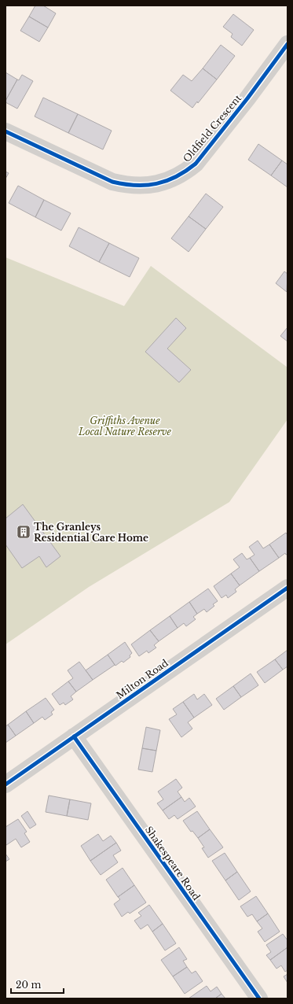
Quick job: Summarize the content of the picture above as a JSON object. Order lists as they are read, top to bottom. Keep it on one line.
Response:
{"streets":{"street":["Oldfield Crescent","Milton Road","Shakespeare Road"]},"crossings":[["Milton Road","Shakespeare Road"]],"parks":["Griffiths Avenue Local Nature Reserve"],"places":{"building":["The Granleys Residential Care Home"]},"scale_bar":"20 m"}
